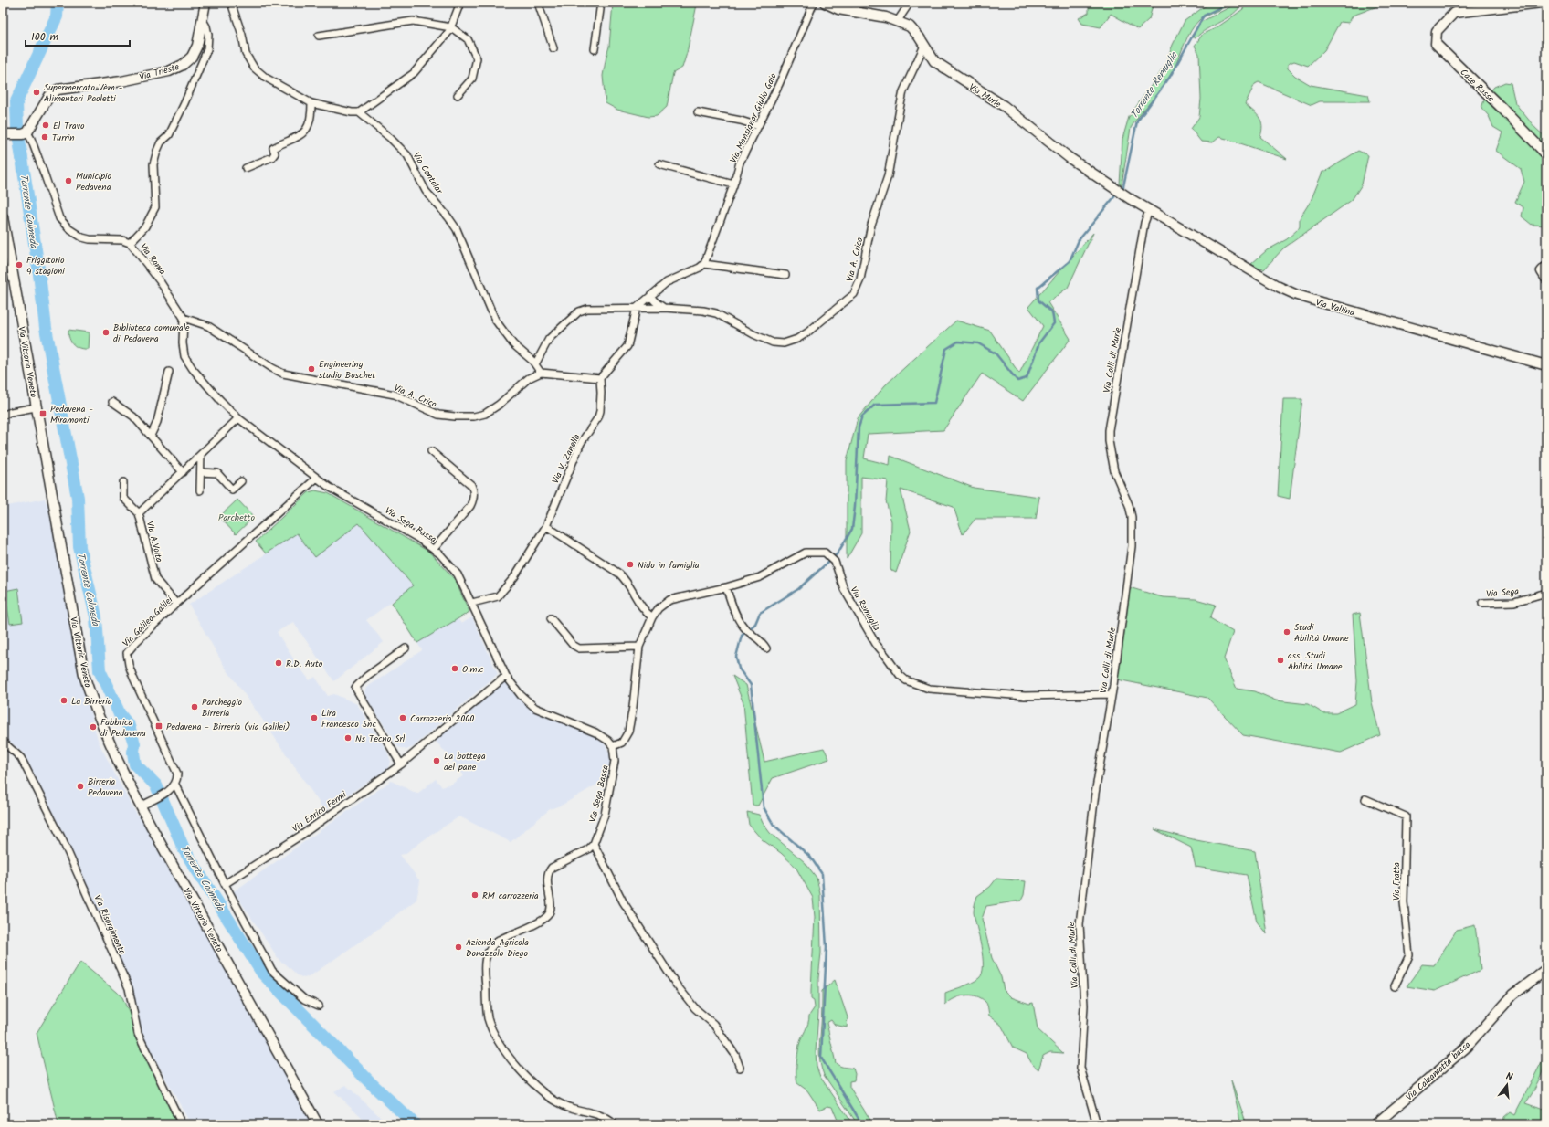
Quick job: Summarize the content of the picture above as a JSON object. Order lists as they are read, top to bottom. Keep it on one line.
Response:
{"streets":{"main road":["Via Trieste","Case Rosse","Via Murle","Via Vallina","Via Vittorio Veneto","Via Calzamatta bassa"],"street":["Via Monsignor Giulio Gaio","Via Cantolar","Via Roma","Via A. Crico","Via Colli di Murle","Via V. Zanella","Via Sega Bassa","Via A.Volta","Via Sega","Via Remuglia","Via Galileo Galilei","Via Enrico Fermi","Via Fratta","Via Risorgimento"]},"crossings":[["Via Trieste","Via Roma"],["Via Murle","Via A. Crico"],["Via Murle","Via Vallina"],["Via Murle","Via Colli di Murle"],["Via Cantolar","Via A. Crico"],["Via Roma","Via A. Crico"],["Via Roma","Via Sega Bassa"],["Via A. Crico","Via Sega Bassa"],["Via Vallina","Via Colli di Murle"],["Via Colli di Murle","Via Remuglia"],["Via V. Zanella","Via Sega Bassa"],["Via Sega Bassa","Via A.Volta"],["Via Sega Bassa","Via Remuglia"],["Via Sega Bassa","Via Galileo Galilei"],["Via Sega Bassa","Via Enrico Fermi"],["Via A.Volta","Via Galileo Galilei"]],"water":["Torrente Remuglia","Torrente Colmeda"],"parks":["Parchetto"],"places":{"other":["Supermercato Vèm - Alimentari Paoletti","El Travo","Turrin","Municipio Pedavena","Friggitorio 4 stagioni","Biblioteca comunale di Pedavena","Engineering studio Boschet","Nido in famiglia","Studi Abilità Umane","ass. Studi Abilità Umane","R.D. Auto","O.m.c","La Birreria","Parcheggio Birreria","Lira Francesco Snc","Carrozzeria 2000","Fabbrica di Pedavena","Ns Tecno Srl","La bottega del pane","Birreria Pedavena","RM carrozzeria","Azienda Agricola Donazzolo Diego"],"transit":["Pedavena - Miramonti","Pedavena - Birreria (via Galilei)"]},"scale_bar":"100 m","north":"top"}
